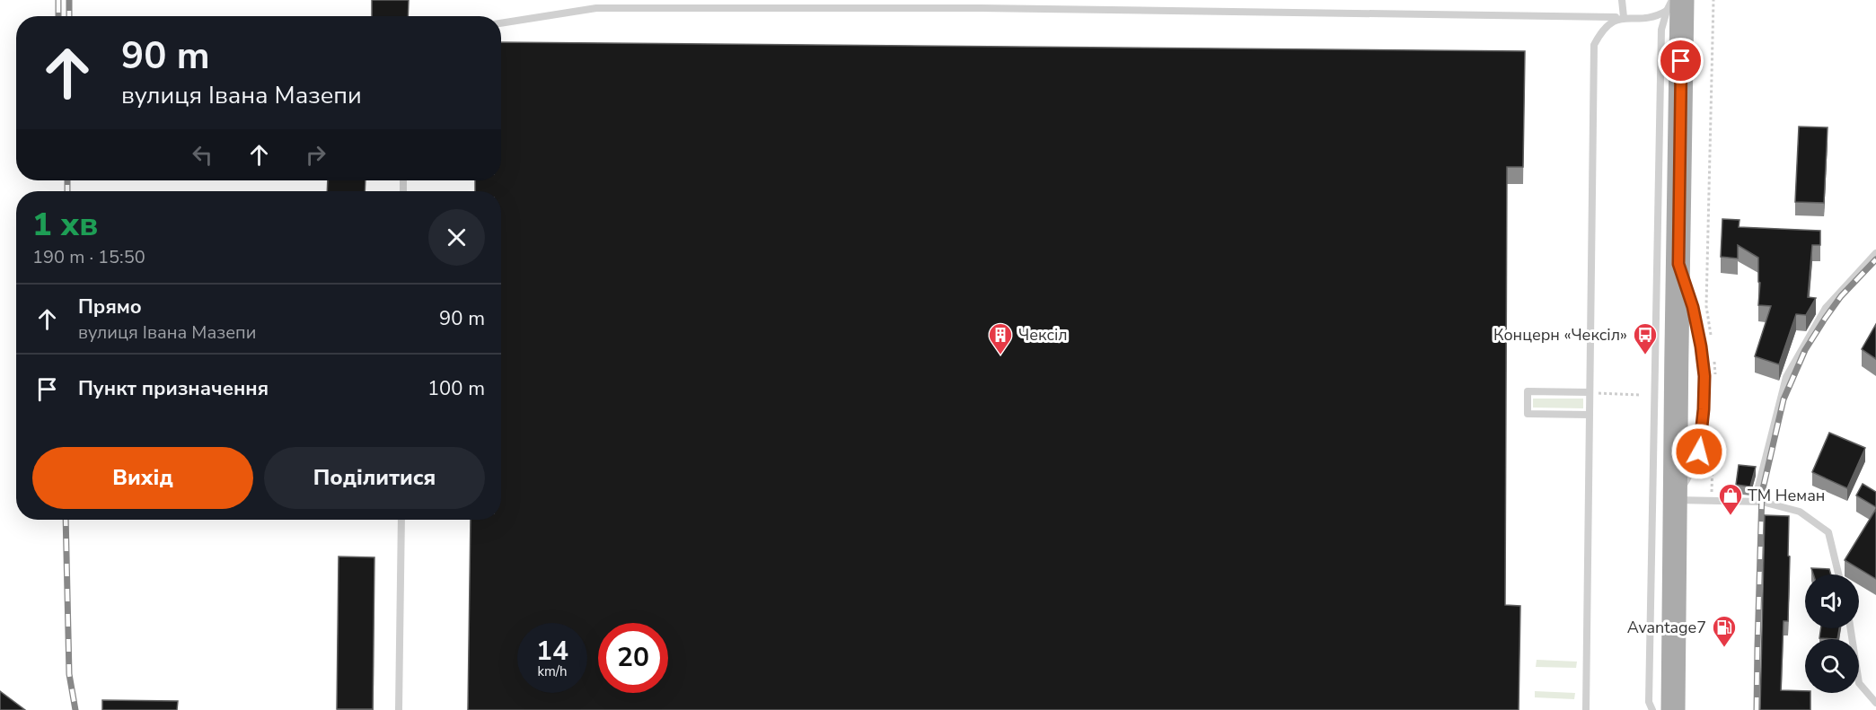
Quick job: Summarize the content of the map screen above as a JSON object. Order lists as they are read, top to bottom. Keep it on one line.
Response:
{"places":{"building":["Чексіл"],"bus stop":["Концерн «Чексіл»"],"shop":["ТМ Неман"],"fuel station":["Avantage7"]},"page":{"turn":["90 m","вулиця Івана Мазепи"],"heading":["1 хв","190 m · 15:50"],"list":[{"name":"Прямо","note":"вулиця Івана Мазепи","value":"90 m"},{"name":"Пункт призначення","value":"100 m"}],"buttons":["Вихід","Поділитися"],"speed":"14 km/h","limit":"20"}}
